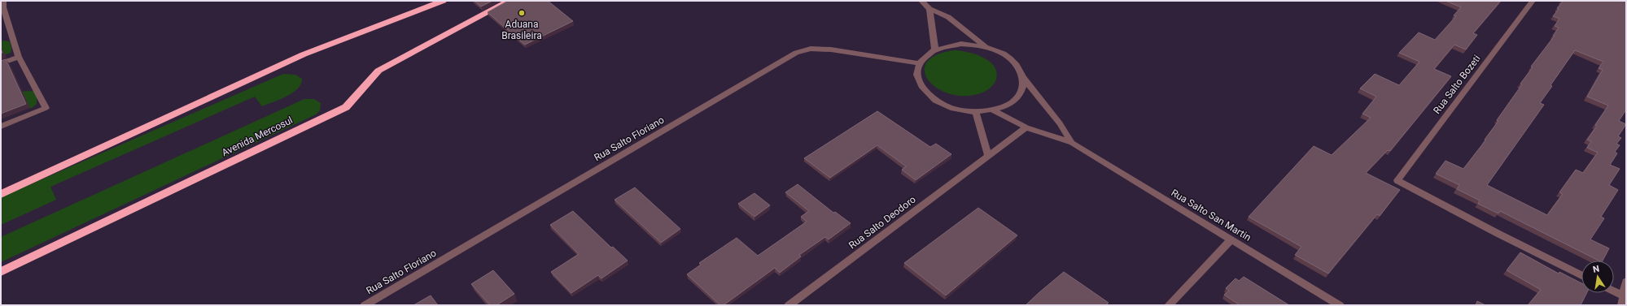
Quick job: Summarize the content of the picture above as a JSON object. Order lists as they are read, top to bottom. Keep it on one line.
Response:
{"streets":{"highway":["Avenida Mercosul"],"street":["Rua Salto Bozeti","Rua Salto Floriano","Rua Salto San Martin","Rua Salto Deodoro"]},"crossings":[["Rua Salto Floriano","Rua Salto San Martin"],["Rua Salto San Martin","Rua Salto Deodoro"]],"places":["Aduana Brasileira"],"north":"top"}
